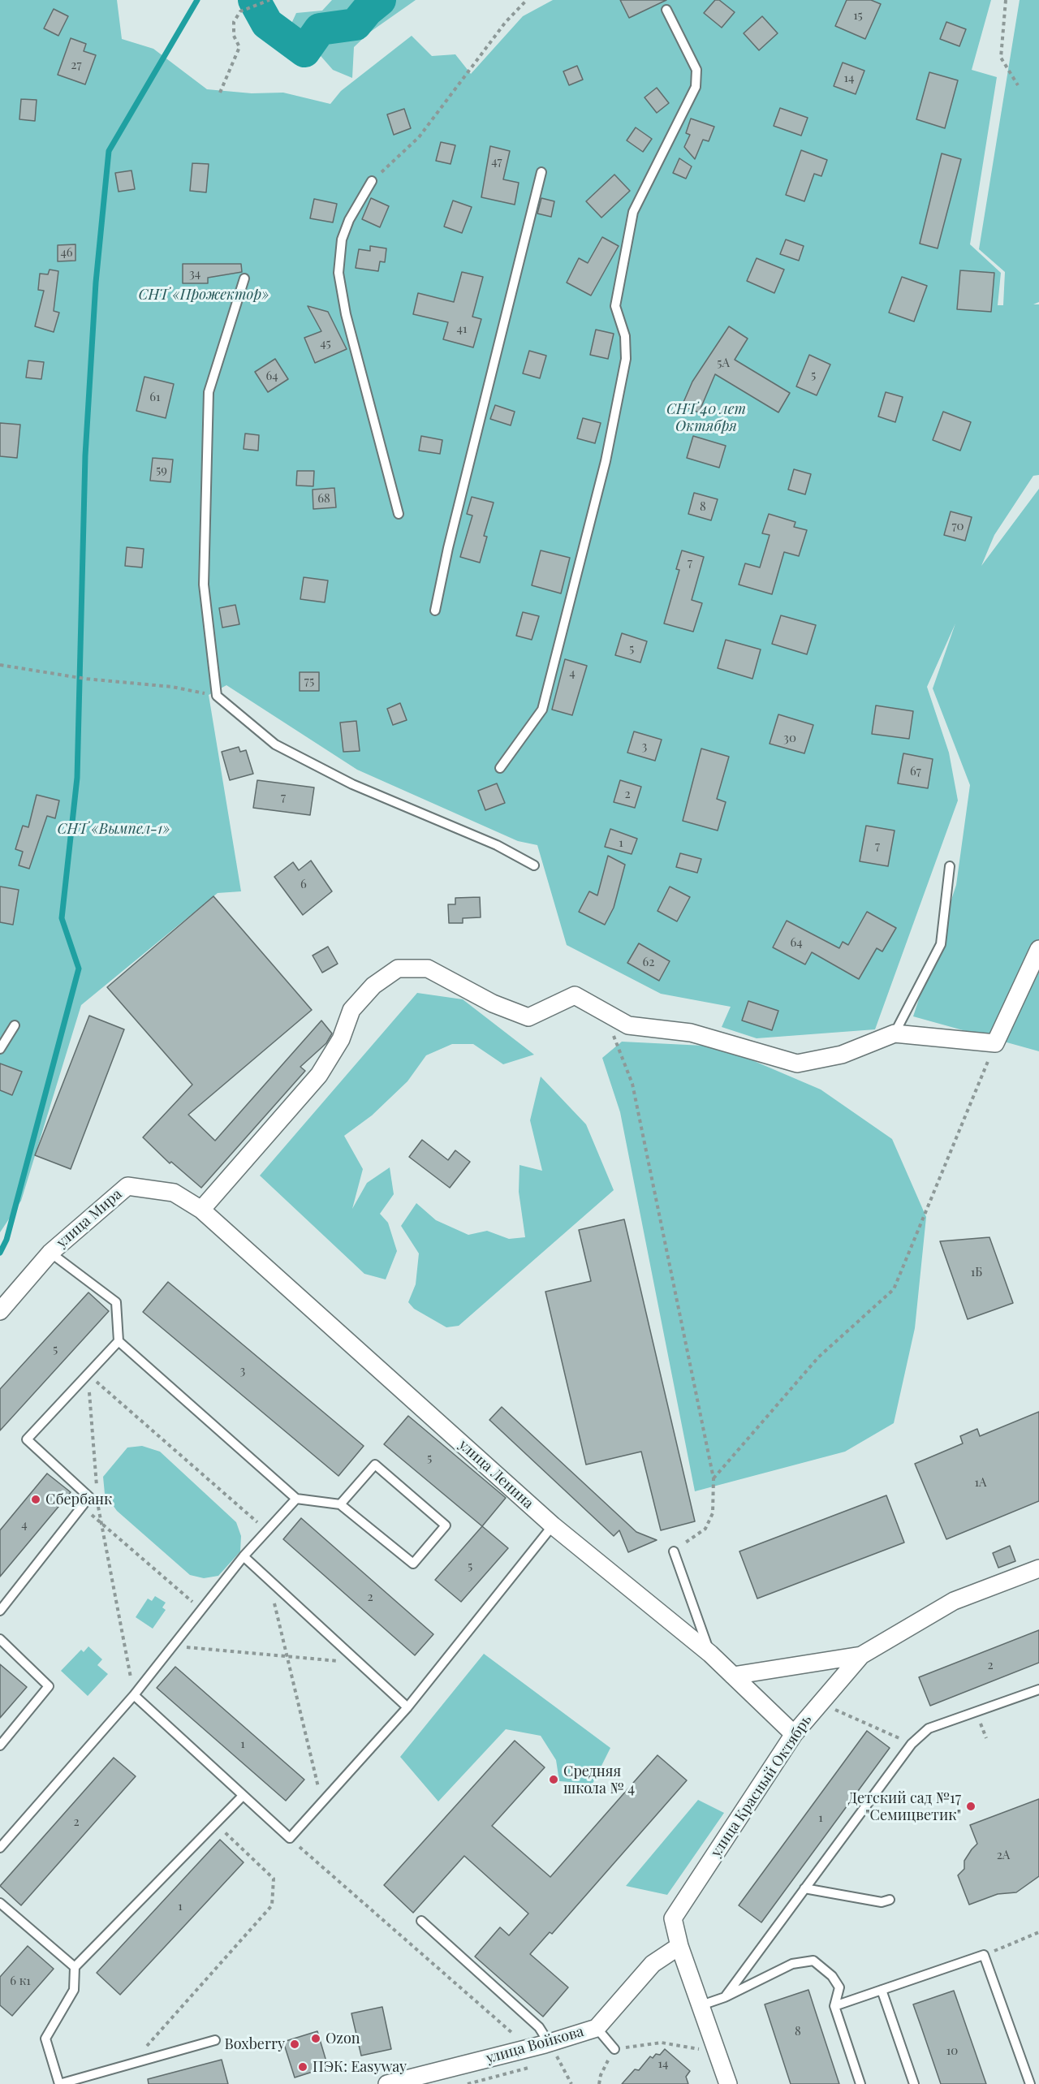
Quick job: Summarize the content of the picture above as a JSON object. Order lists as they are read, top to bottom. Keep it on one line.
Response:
{"streets":{"street":["улица Мира","улица Ленина","улица Красный Октябрь","улица Войкова"]},"crossings":[["улица Мира","улица Ленина"],["улица Ленина","улица Красный Октябрь"],["улица Красный Октябрь","улица Войкова"]],"parks":["СНТ «Прожектор»","СНТ 40 лет Октября","СНТ «Вымпел-1»"],"places":["Сбербанк","Средняя школа № 4","Детский сад №17 \"Семицветик\"","Ozon","Boxberry","ПЭК: Easyway"],"house_numbers":["15","27","14","47","46","34","41","45","5А","5","64","61","59","68","8","70","7","5","4","75","30","3","67","2","7","1","7","6","64","62","1Б","5","3","5","1А","4","5","2","2","1","1","2","2А","1","6 к1","8","10","14"]}
